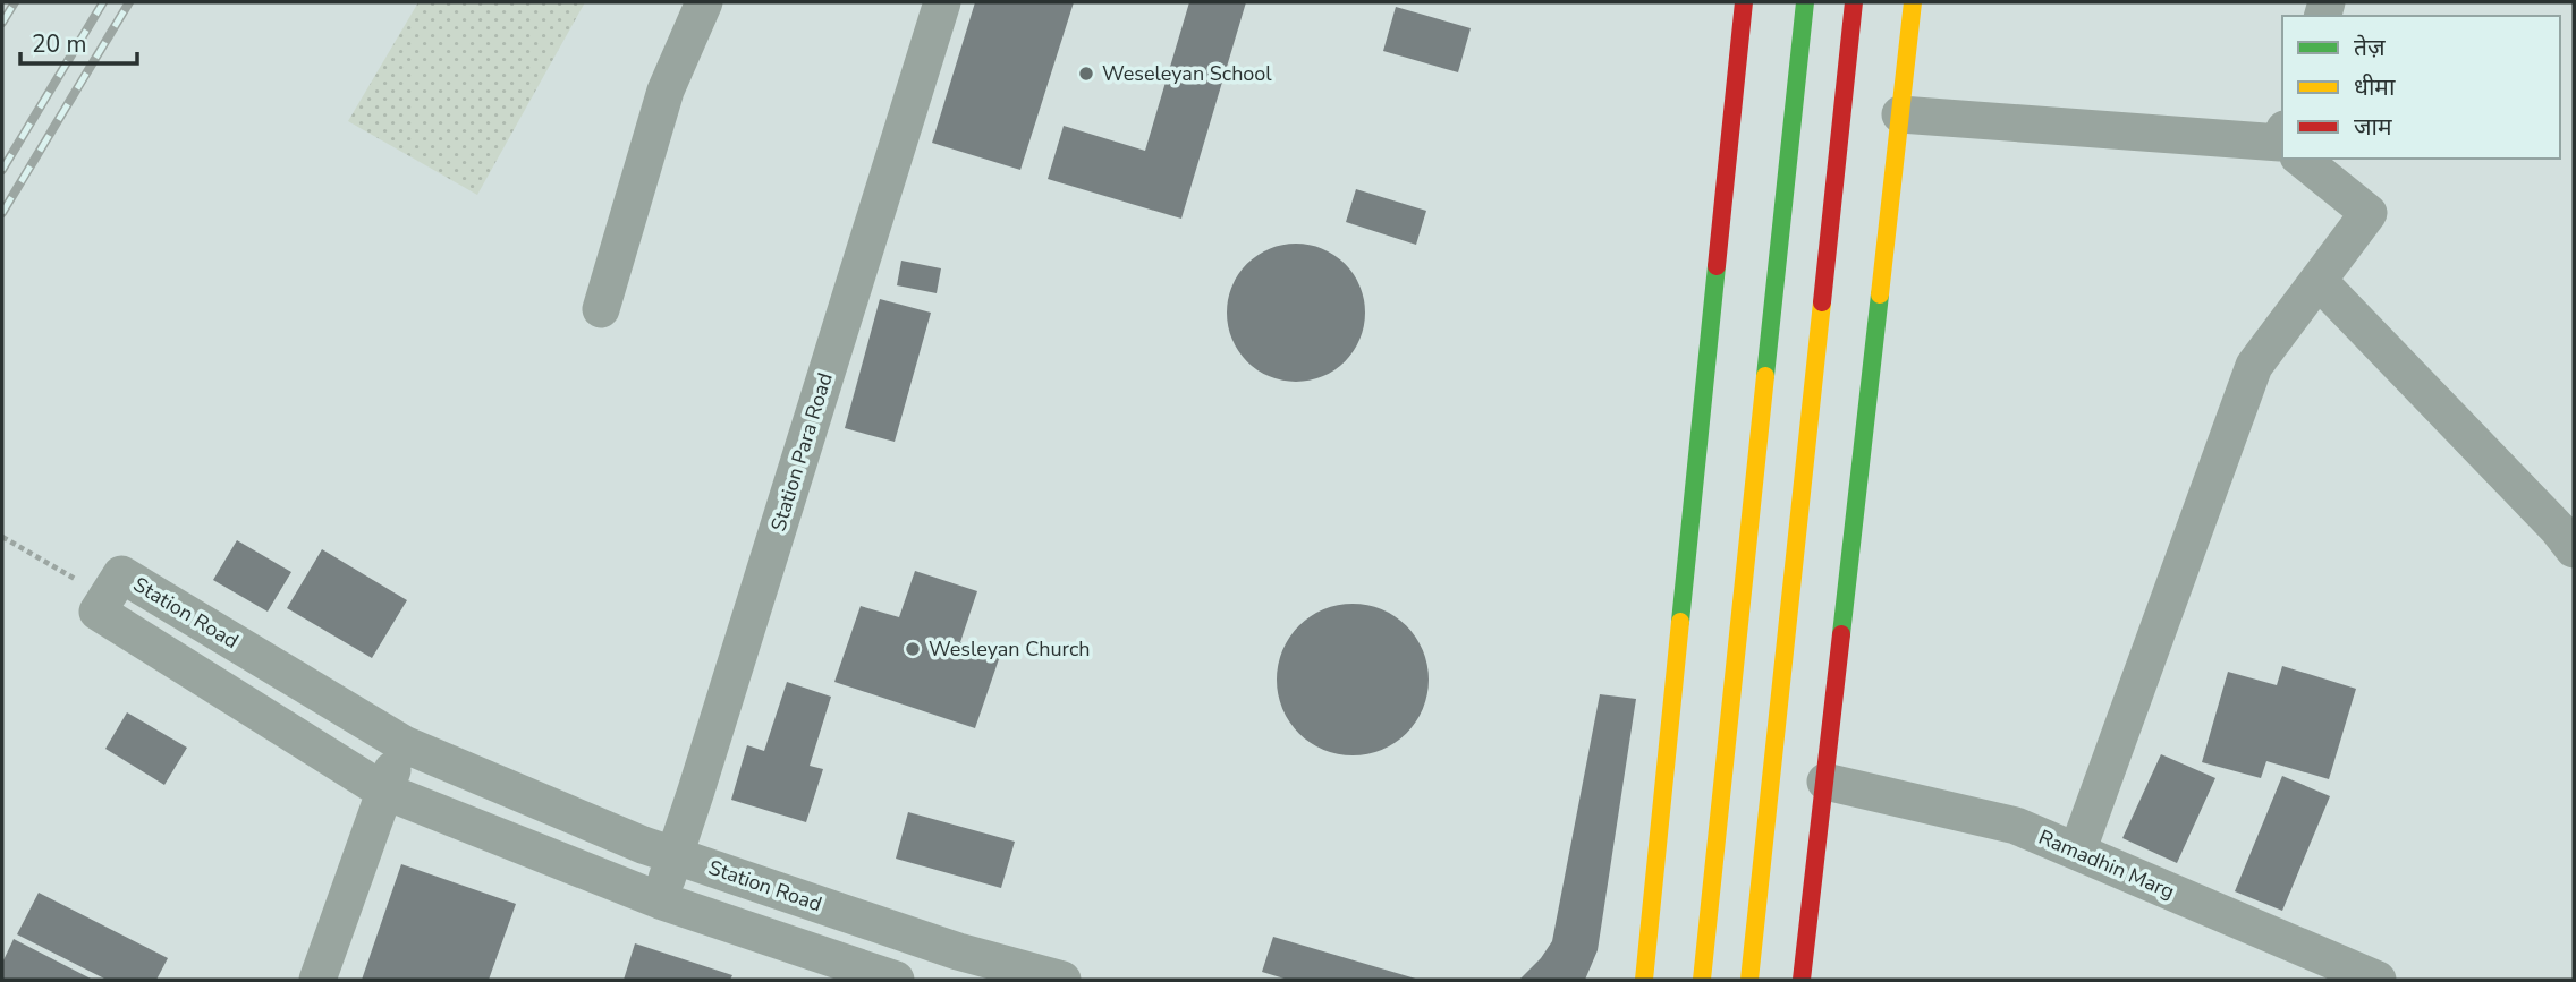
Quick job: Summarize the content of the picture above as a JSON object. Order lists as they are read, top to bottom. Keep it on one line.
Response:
{"streets":{"street":["Station Para Road","Station Road","Ramadhin Marg"]},"crossings":[["Station Para Road","Station Road"]],"places":["Weseleyan School","Wesleyan Church"],"legend":["तेज़","धीमा","जाम"],"scale_bar":"20 m"}
